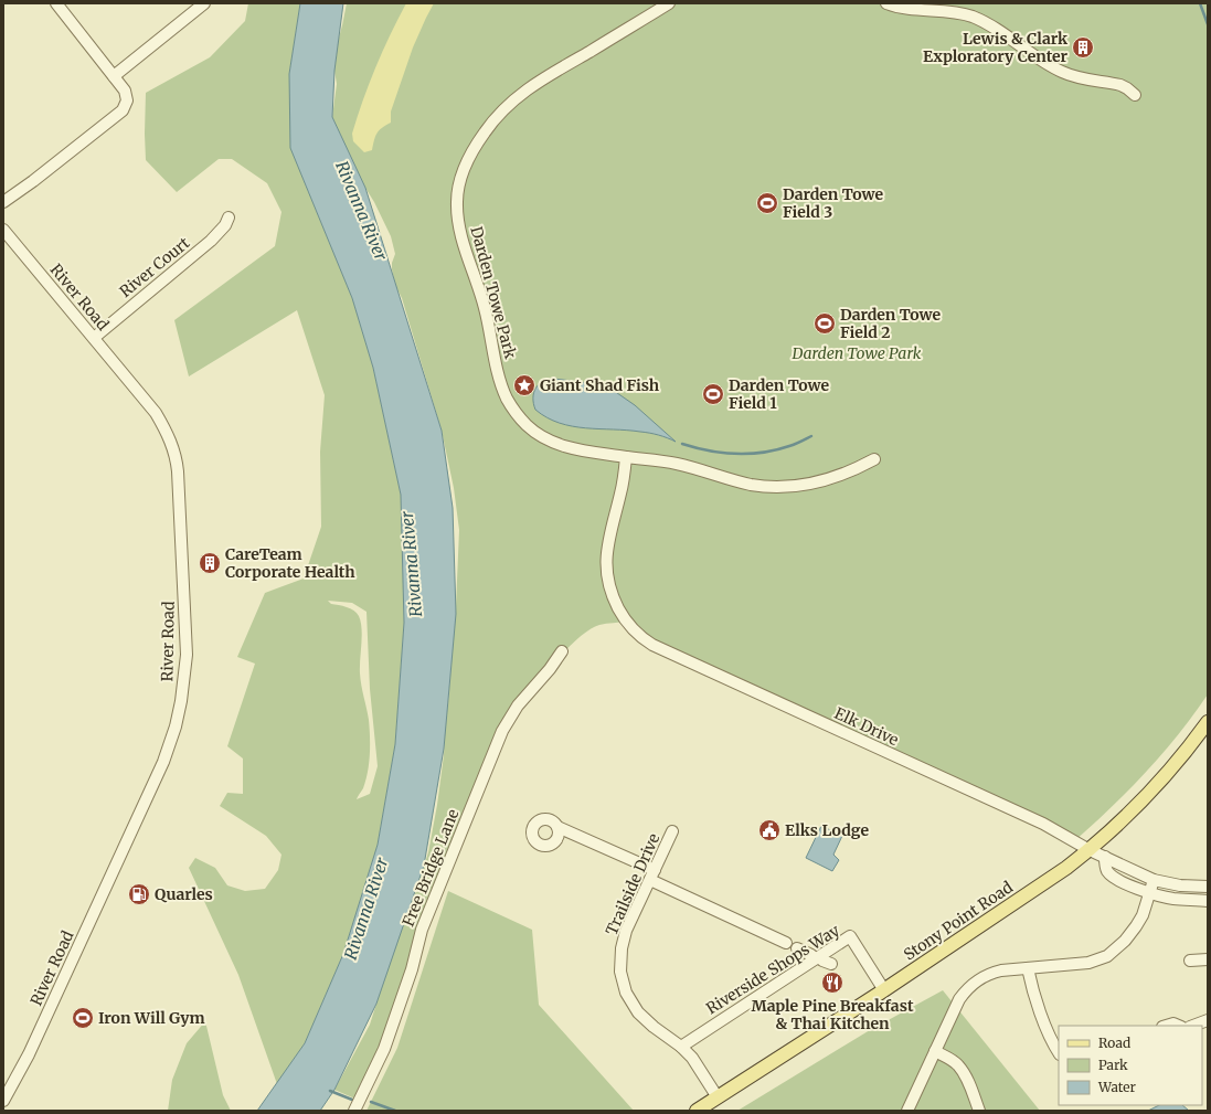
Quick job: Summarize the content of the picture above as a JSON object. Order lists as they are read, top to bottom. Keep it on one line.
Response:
{"streets":{"main road":["Stony Point Road"],"street":["River Court","Darden Towe Park","River Road","Elk Drive","Free Bridge Lane","Trailside Drive","Riverside Shops Way"]},"crossings":[["River Court","River Road"],["Darden Towe Park","Elk Drive"],["Elk Drive","Stony Point Road"],["Trailside Drive","Stony Point Road"],["Trailside Drive","Riverside Shops Way"],["Stony Point Road","Riverside Shops Way"]],"water":["Rivanna River"],"parks":["Darden Towe Park"],"places":{"building":["Lewis & Clark Exploratory Center","CareTeam Corporate Health"],"sports":["Darden Towe Field 3","Darden Towe Field 2","Darden Towe Field 1","Iron Will Gym"],"place":["Giant Shad Fish"],"public building":["Elks Lodge"],"fuel station":["Quarles"],"restaurant":["Maple Pine Breakfast & Thai Kitchen"]},"legend":["Road","Park","Water"]}
